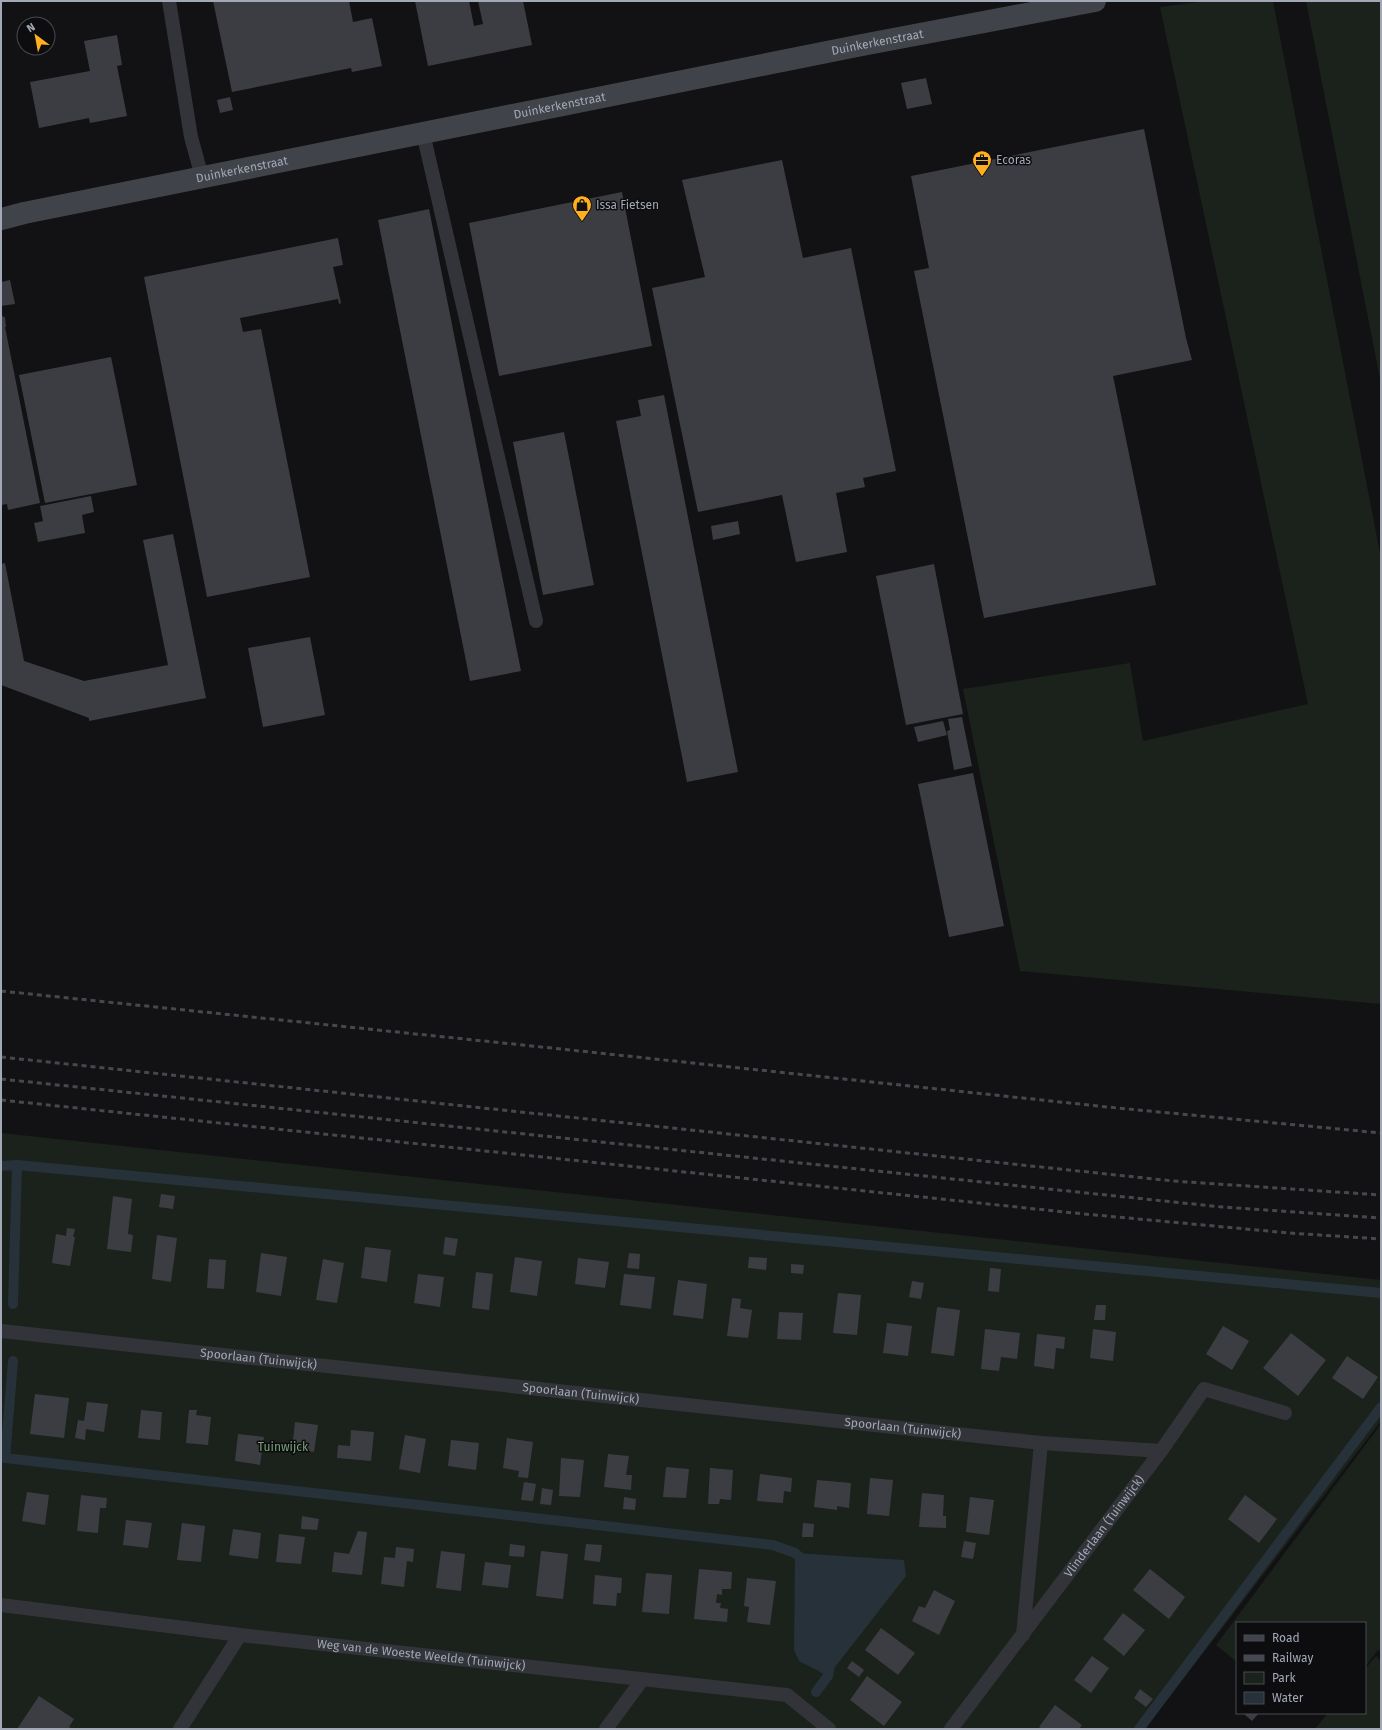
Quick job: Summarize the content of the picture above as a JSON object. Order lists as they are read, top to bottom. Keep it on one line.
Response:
{"streets":{"main road":["Duinkerkenstraat"],"lane":["Spoorlaan (Tuinwijck)","Vlinderlaan (Tuinwijck)","Weg van de Woeste Weelde (Tuinwijck)"]},"crossings":[["Spoorlaan (Tuinwijck)","Vlinderlaan (Tuinwijck)"]],"parks":["Tuinwijck"],"places":{"office":["Ecoras"],"shop":["Issa Fietsen"]},"legend":["Road","Railway","Park","Water"],"north":"top left"}
